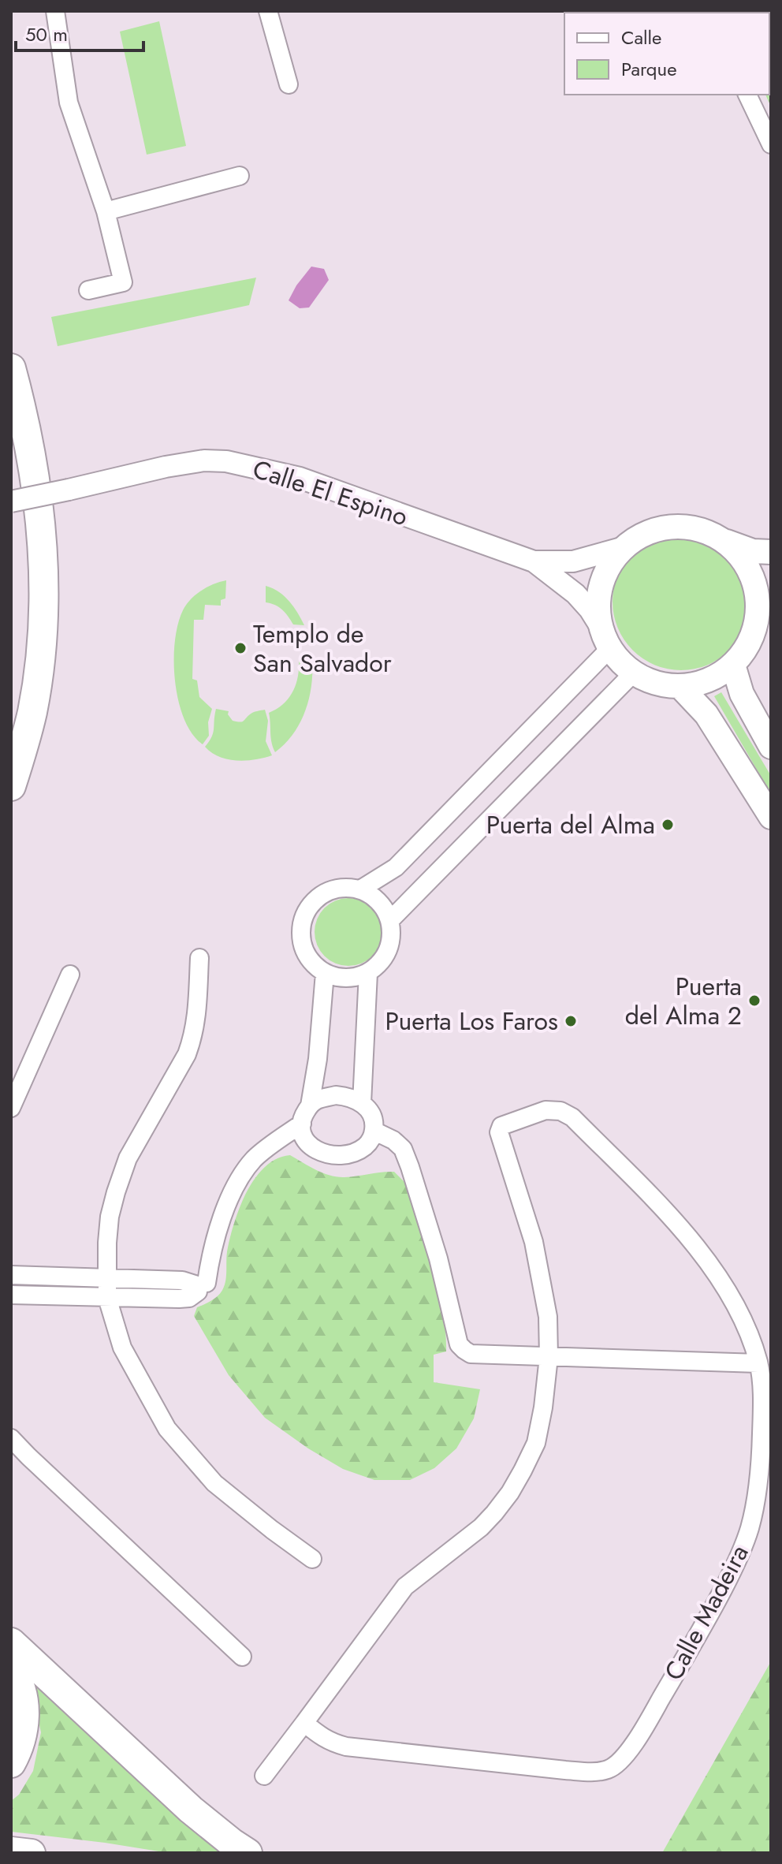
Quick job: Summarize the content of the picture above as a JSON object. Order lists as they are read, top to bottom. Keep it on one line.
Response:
{"streets":{"street":["Calle El Espino","Calle Madeira"]},"places":["Templo de San Salvador","Puerta del Alma","Puerta del Alma 2","Puerta Los Faros"],"legend":["Calle","Parque"],"scale_bar":"50 m"}
